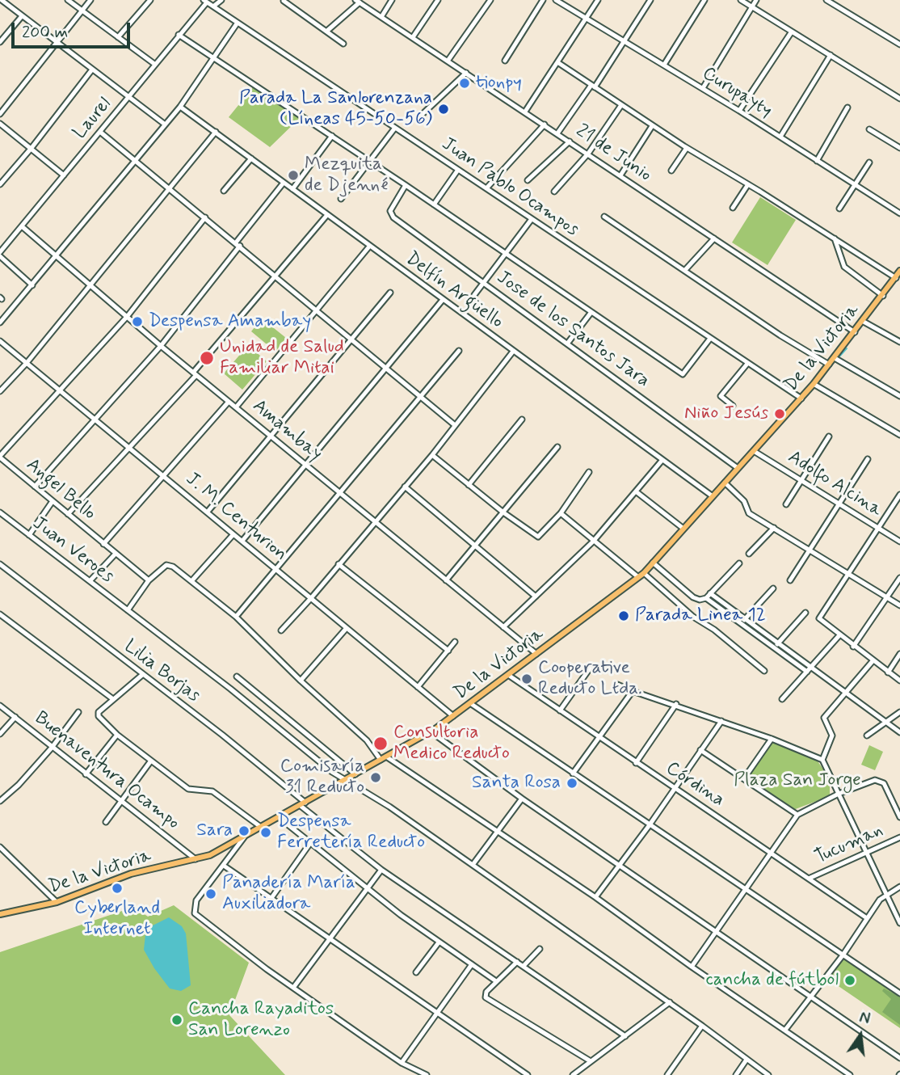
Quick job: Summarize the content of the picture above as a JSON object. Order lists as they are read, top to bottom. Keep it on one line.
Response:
{"streets":{"main road":["De la Victoria"],"street":["Curupayty","Laurel","21 de Junio","Juan Pablo Ocampos","Delfín Argüello","Jose de los Santos Jara","Amambay","Adolfo Alcina","Angel Bello","J. M. Centurion","Juan Veroes","Lilia Borjas","Buenaventura Ocampo","Córdina","Tucuman"]},"crossings":[["Laurel","Juan Pablo Ocampos"],["Laurel","Amambay"],["21 de Junio","De la Victoria"],["Juan Pablo Ocampos","De la Victoria"],["Delfín Argüello","De la Victoria"],["Jose de los Santos Jara","De la Victoria"],["De la Victoria","Amambay"],["De la Victoria","Adolfo Alcina"],["De la Victoria","J. M. Centurion"],["De la Victoria","Juan Veroes"],["De la Victoria","Lilia Borjas"],["De la Victoria","Buenaventura Ocampo"],["De la Victoria","Córdina"],["Córdina","Tucuman"]],"parks":["Plaza San Jorge"],"places":["tionpy","Parada La Sanlorenzana (Líneas 45-50-56)","Mezquita de Djenné","Despensa Amambay","Unidad de Salud Familiar Mitai","Niño Jesús","Parada Linea 12","Cooperative Reducto Ltda.","Consultoria Medico Reducto","Comisaría 31 Reducto","Santa Rosa","Sara","Despensa Ferretería Reducto","Cyberland Internet","Panadería María Auxiliadora","cancha de fútbol","Cancha Rayaditos San Lorenzo"],"scale_bar":"200 m","north":"top"}
